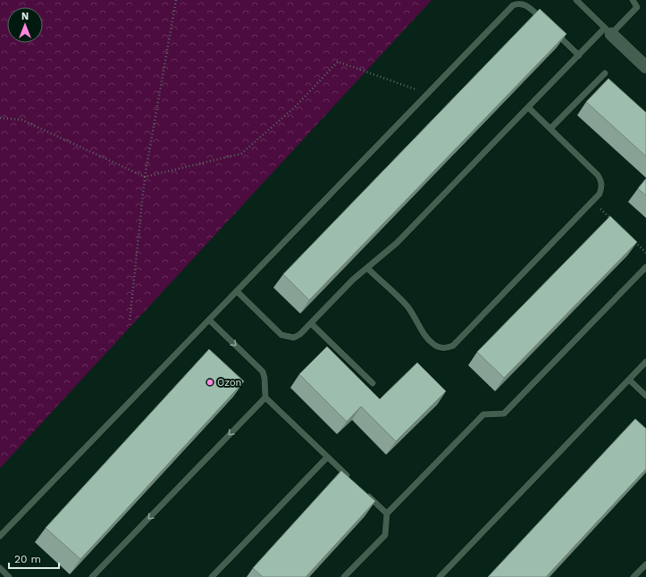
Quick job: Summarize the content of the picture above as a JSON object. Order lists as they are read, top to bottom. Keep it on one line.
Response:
{"places":["Ozon"],"scale_bar":"20 m","north":"top"}
